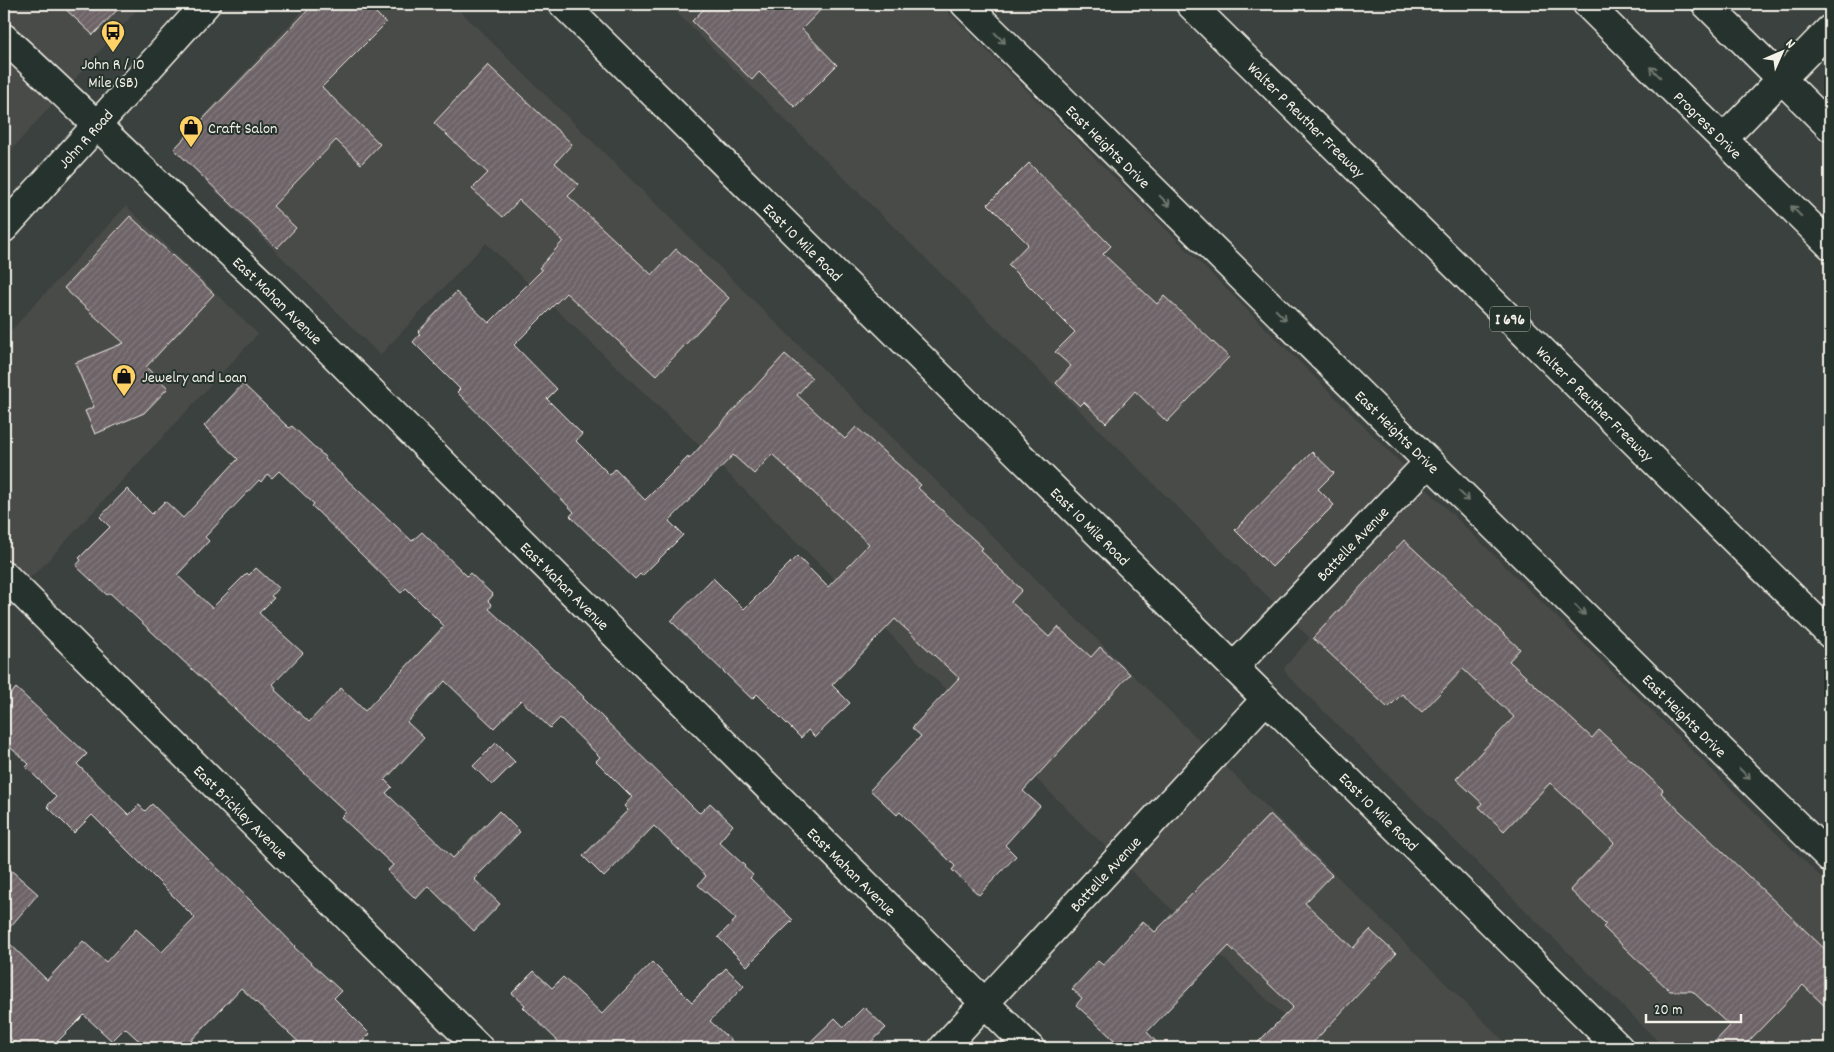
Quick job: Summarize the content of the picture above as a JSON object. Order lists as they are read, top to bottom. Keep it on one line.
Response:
{"streets":{"main road":["Walter P Reuther Freeway","Progress Drive","John R Road","East Heights Drive","East 10 Mile Road","East Mahan Avenue","I 696","Battelle Avenue","East Brickley Avenue"]},"crossings":[["John R Road","East Mahan Avenue"],["East Heights Drive","Battelle Avenue"],["East 10 Mile Road","Battelle Avenue"],["East Mahan Avenue","Battelle Avenue"]],"one_way":["East Heights Drive"],"places":{"bus stop":["John R / 10 Mile (SB)"],"shop":["Craft Salon","Jewelry and Loan"]},"scale_bar":"20 m","north":"top right"}
